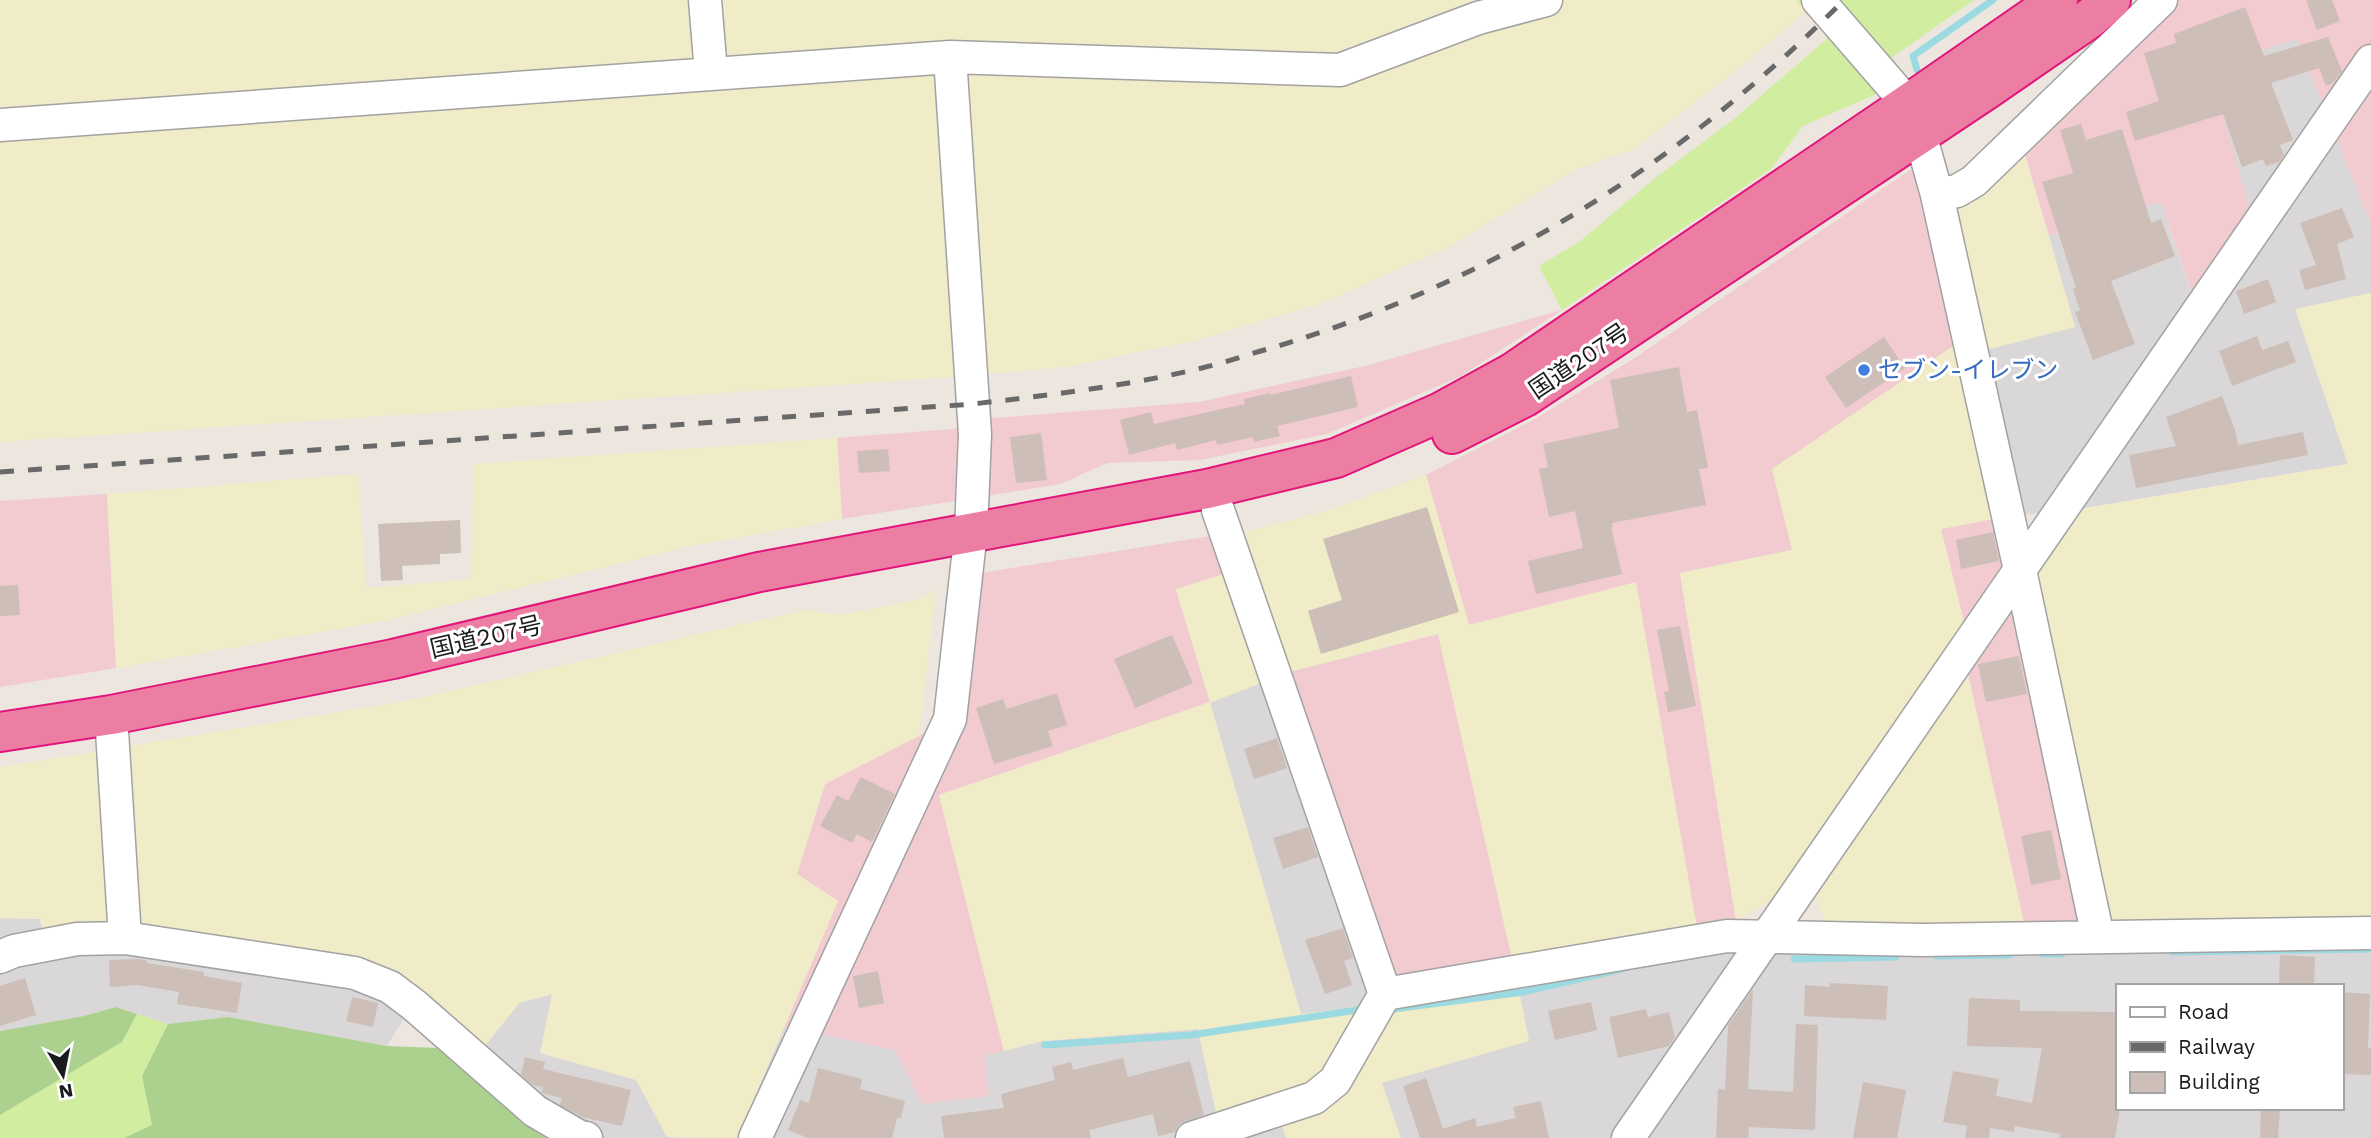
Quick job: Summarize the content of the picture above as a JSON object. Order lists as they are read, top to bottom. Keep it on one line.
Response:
{"streets":{"highway":["国道207号"]},"places":["セブン-イレブン"],"legend":["Road","Railway","Building"],"north":"bottom"}
